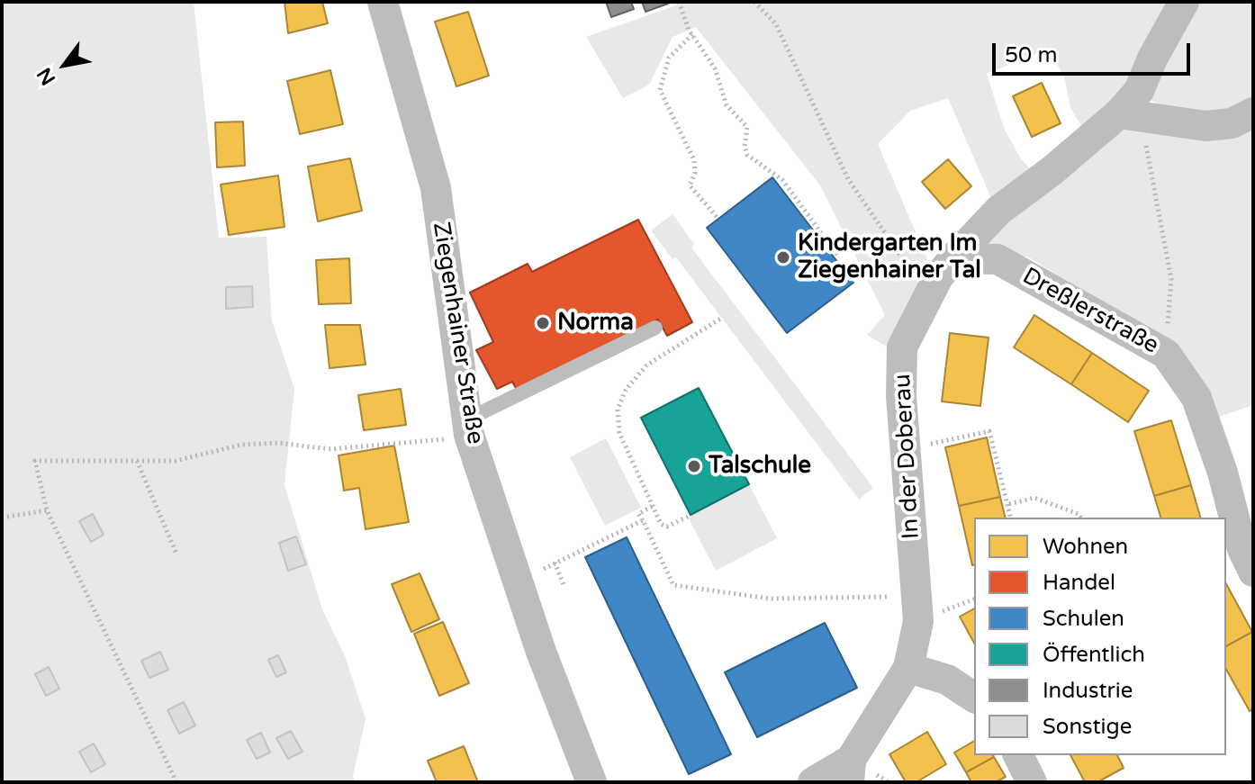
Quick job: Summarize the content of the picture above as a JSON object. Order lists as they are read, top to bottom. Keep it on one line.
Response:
{"streets":{"street":["Dreßlerstraße","Ziegenhainer Straße","In der Doberau"]},"crossings":[["Dreßlerstraße","In der Doberau"]],"places":["Kindergarten Im Ziegenhainer Tal","Norma","Talschule"],"legend":["Wohnen","Handel","Schulen","Öffentlich","Industrie","Sonstige"],"scale_bar":"50 m","north":"bottom left"}
